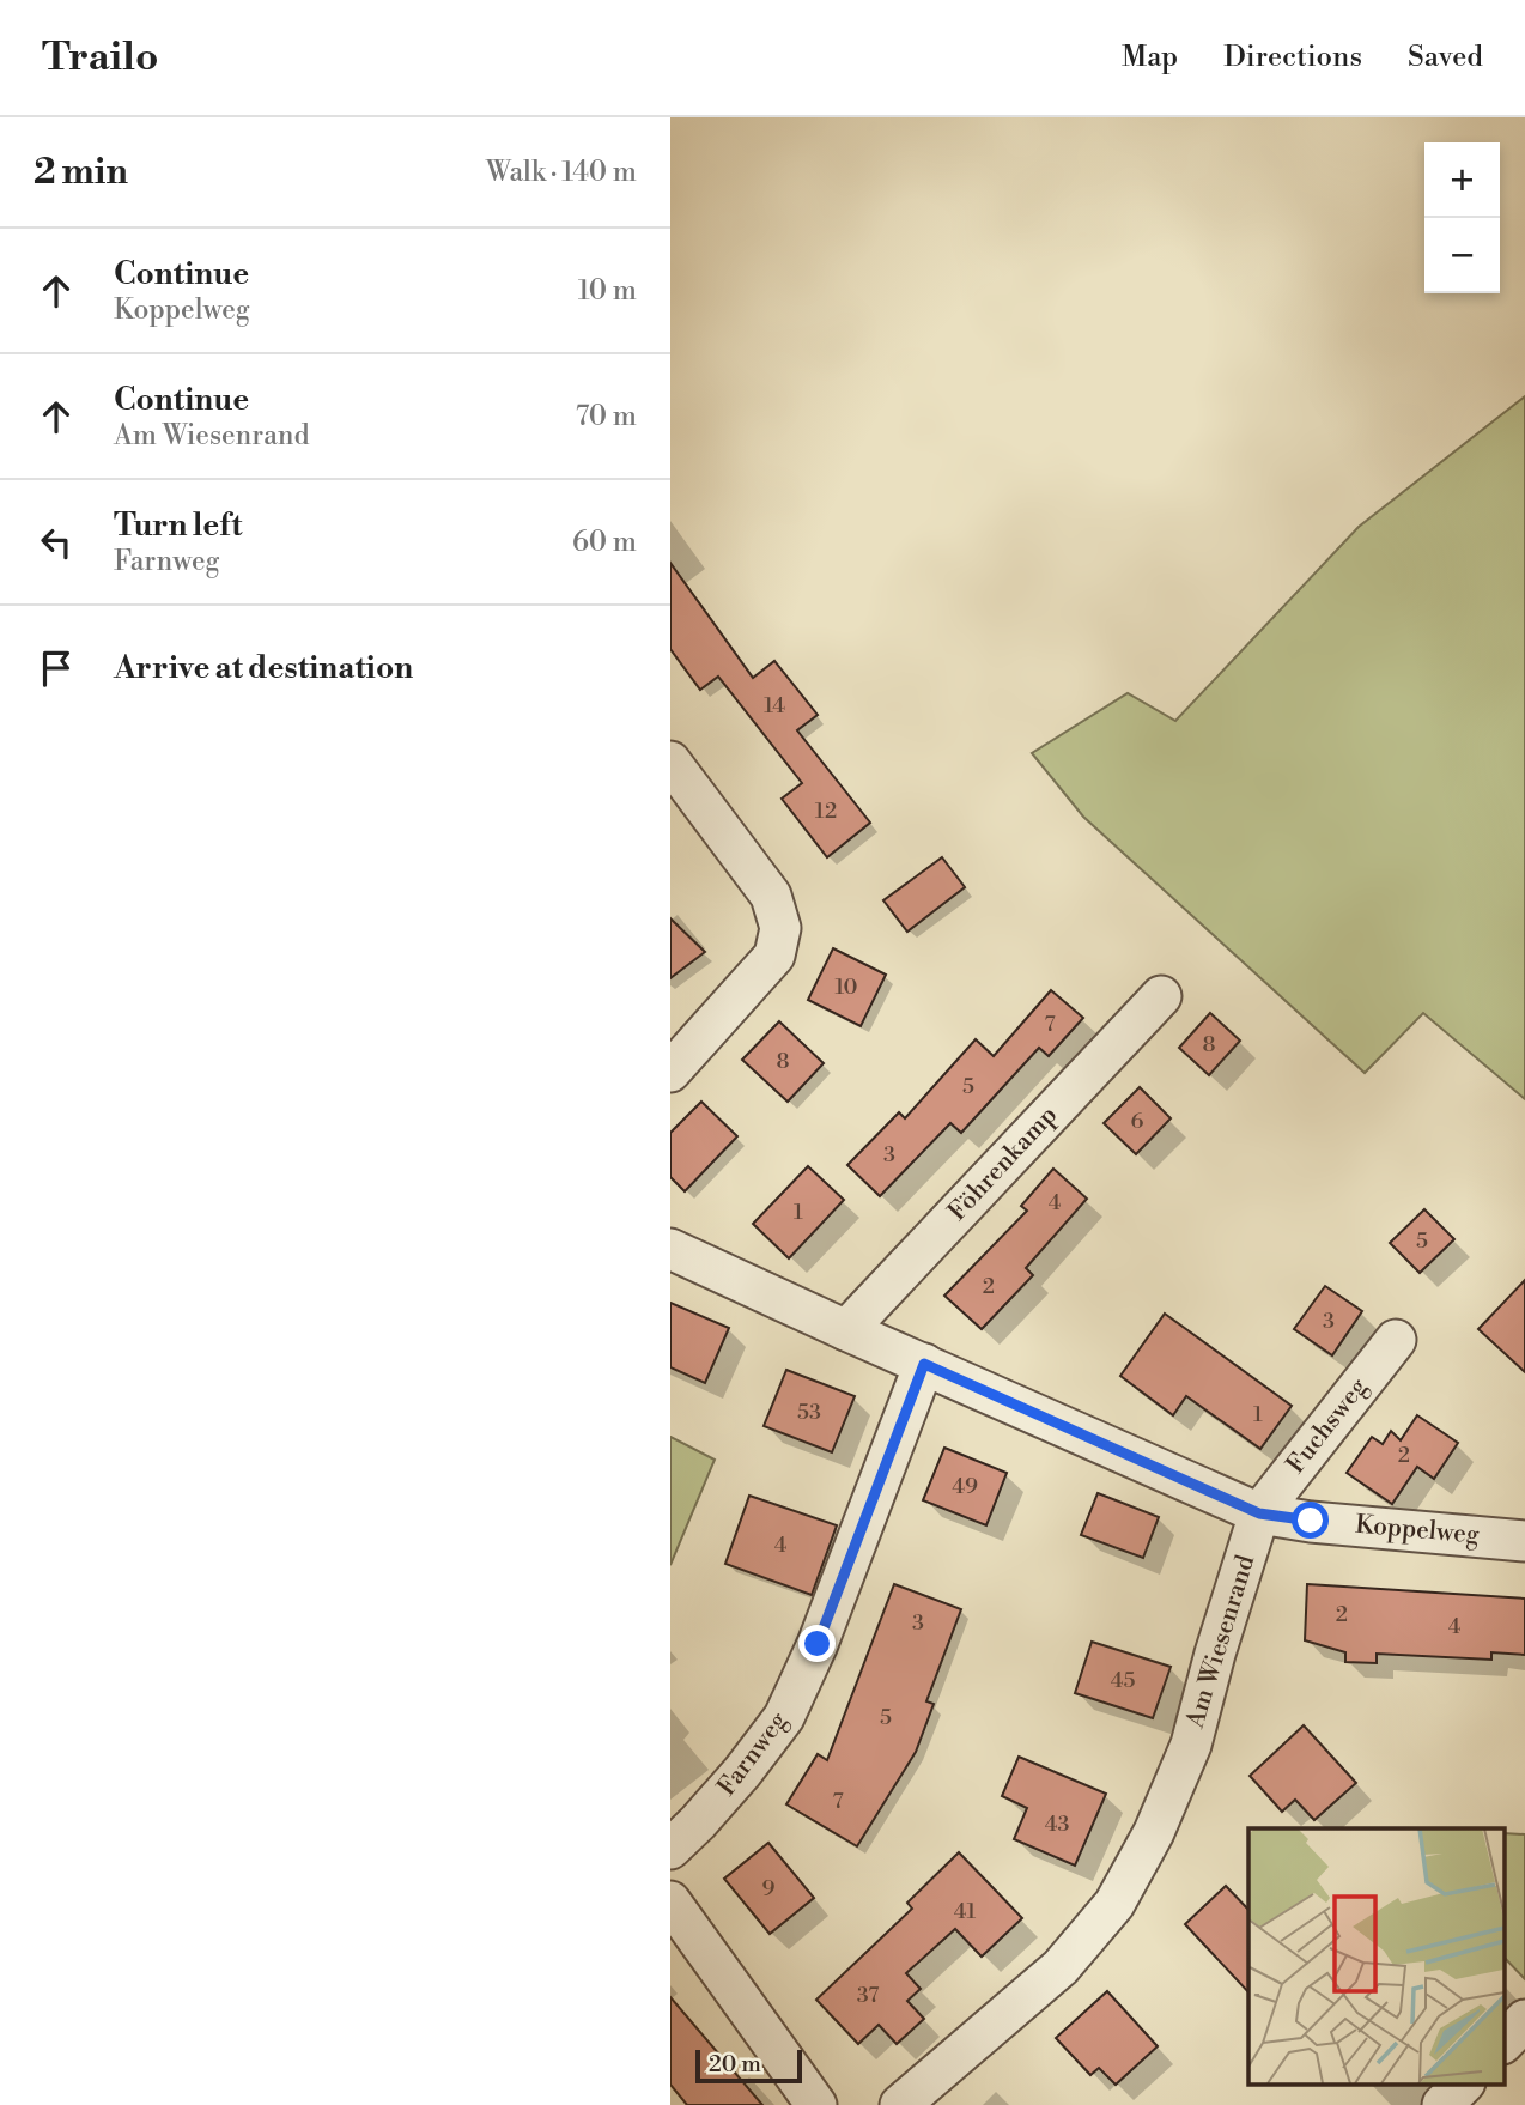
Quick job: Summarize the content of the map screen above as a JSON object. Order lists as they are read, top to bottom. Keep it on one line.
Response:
{"streets":{"street":["Föhrenkamp","Fuchsweg","Koppelweg","Am Wiesenrand","Farnweg"]},"crossings":[["Fuchsweg","Koppelweg"],["Fuchsweg","Am Wiesenrand"],["Koppelweg","Am Wiesenrand"]],"house_numbers":["14","12","10","7","8","8","5","6","3","4","1","5","2","3","53","1","2","49","4","2","3","4","45","5","7","43","9","41","37"],"scale_bar":"20 m","page":{"header":"Trailo","nav":["Map","Directions","Saved"],"heading":["2 min","Walk · 140 m"],"map_buttons":["+","−"],"list":[["Continue","Koppelweg","10 m"],["Continue","Am Wiesenrand","70 m"],["Turn left","Farnweg","60 m"],"Arrive at destination"],"scale":"20 m"}}
